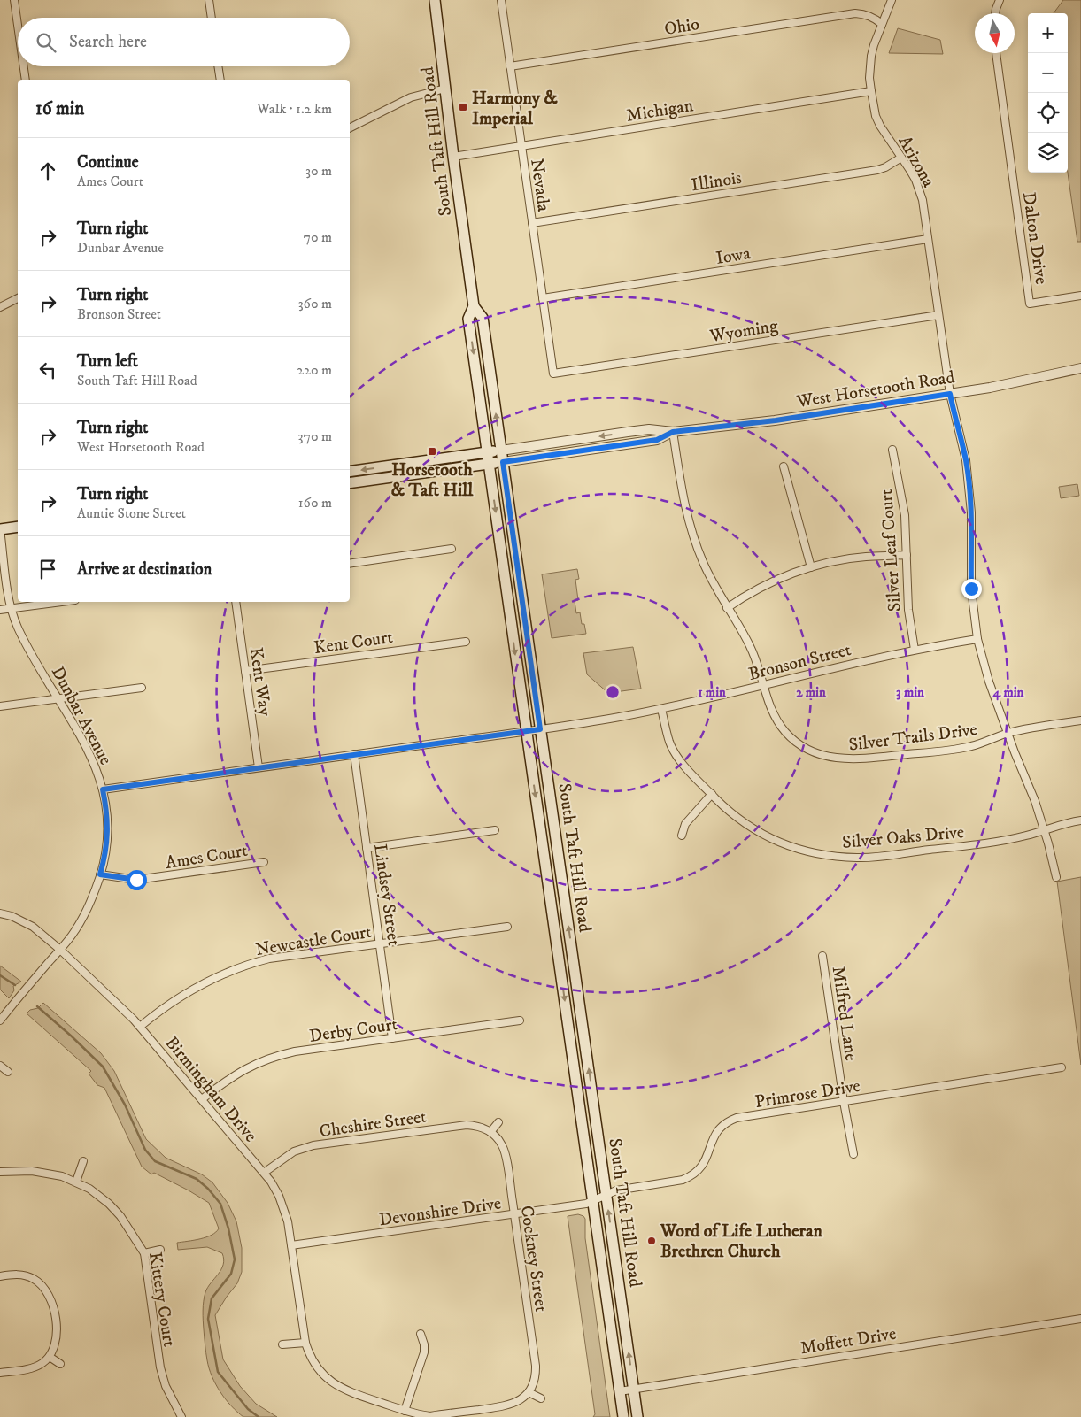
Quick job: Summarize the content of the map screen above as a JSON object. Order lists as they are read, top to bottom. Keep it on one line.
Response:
{"streets":{"main road":["South Taft Hill Road","West Horsetooth Road"],"street":["Ohio","Michigan","Arizona","Illinois","Nevada","Dalton Drive","Iowa","Wyoming","Silver Leaf Court","Kent Court","Bronson Street","Kent Way","Dunbar Avenue","Silver Trails Drive","Silver Oaks Drive","Ames Court","Lindsey Street","Newcastle Court","Milfred Lane","Derby Court","Birmingham Drive","Primrose Drive","Cheshire Street","Devonshire Drive","Cockney Street","Kittery Court","Moffett Drive"]},"crossings":[["Ohio","Arizona"],["Ohio","Nevada"],["Michigan","South Taft Hill Road"],["Michigan","Arizona"],["Michigan","Nevada"],["South Taft Hill Road","West Horsetooth Road"],["South Taft Hill Road","Bronson Street"],["South Taft Hill Road","Primrose Drive"],["South Taft Hill Road","Devonshire Drive"],["South Taft Hill Road","Moffett Drive"],["Arizona","Illinois"],["Arizona","Iowa"],["Arizona","Wyoming"],["Arizona","West Horsetooth Road"],["Arizona","Bronson Street"],["Arizona","Silver Trails Drive"],["Arizona","Silver Oaks Drive"],["Illinois","Nevada"],["Nevada","Iowa"],["Nevada","Wyoming"],["West Horsetooth Road","Silver Trails Drive"],["Silver Leaf Court","Bronson Street"],["Kent Court","Kent Way"],["Bronson Street","Kent Way"],["Bronson Street","Dunbar Avenue"],["Bronson Street","Silver Trails Drive"],["Bronson Street","Silver Oaks Drive"],["Bronson Street","Lindsey Street"],["Dunbar Avenue","Ames Court"],["Dunbar Avenue","Birmingham Drive"],["Lindsey Street","Newcastle Court"],["Lindsey Street","Derby Court"],["Newcastle Court","Birmingham Drive"],["Milfred Lane","Primrose Drive"],["Derby Court","Birmingham Drive"],["Birmingham Drive","Cheshire Street"],["Birmingham Drive","Devonshire Drive"],["Birmingham Drive","Cockney Street"],["Primrose Drive","Devonshire Drive"],["Cheshire Street","Cockney Street"],["Devonshire Drive","Cockney Street"]],"places":{"transit":["Harmony & Imperial","Horsetooth & Taft Hill"],"other":["Word of Life Lutheran Brethren Church"]},"north":"bottom","page":{"map_buttons":["+","−"],"search":"Search here","heading":["16 min","Walk · 1.2 km"],"list":[["Continue","Ames Court","30 m"],["Turn right","Dunbar Avenue","70 m"],["Turn right","Bronson Street","360 m"],["Turn left","South Taft Hill Road","220 m"],["Turn right","West Horsetooth Road","370 m"],["Turn right","Auntie Stone Street","160 m"],"Arrive at destination"]},"rings":["1 min","2 min","3 min","4 min"]}
